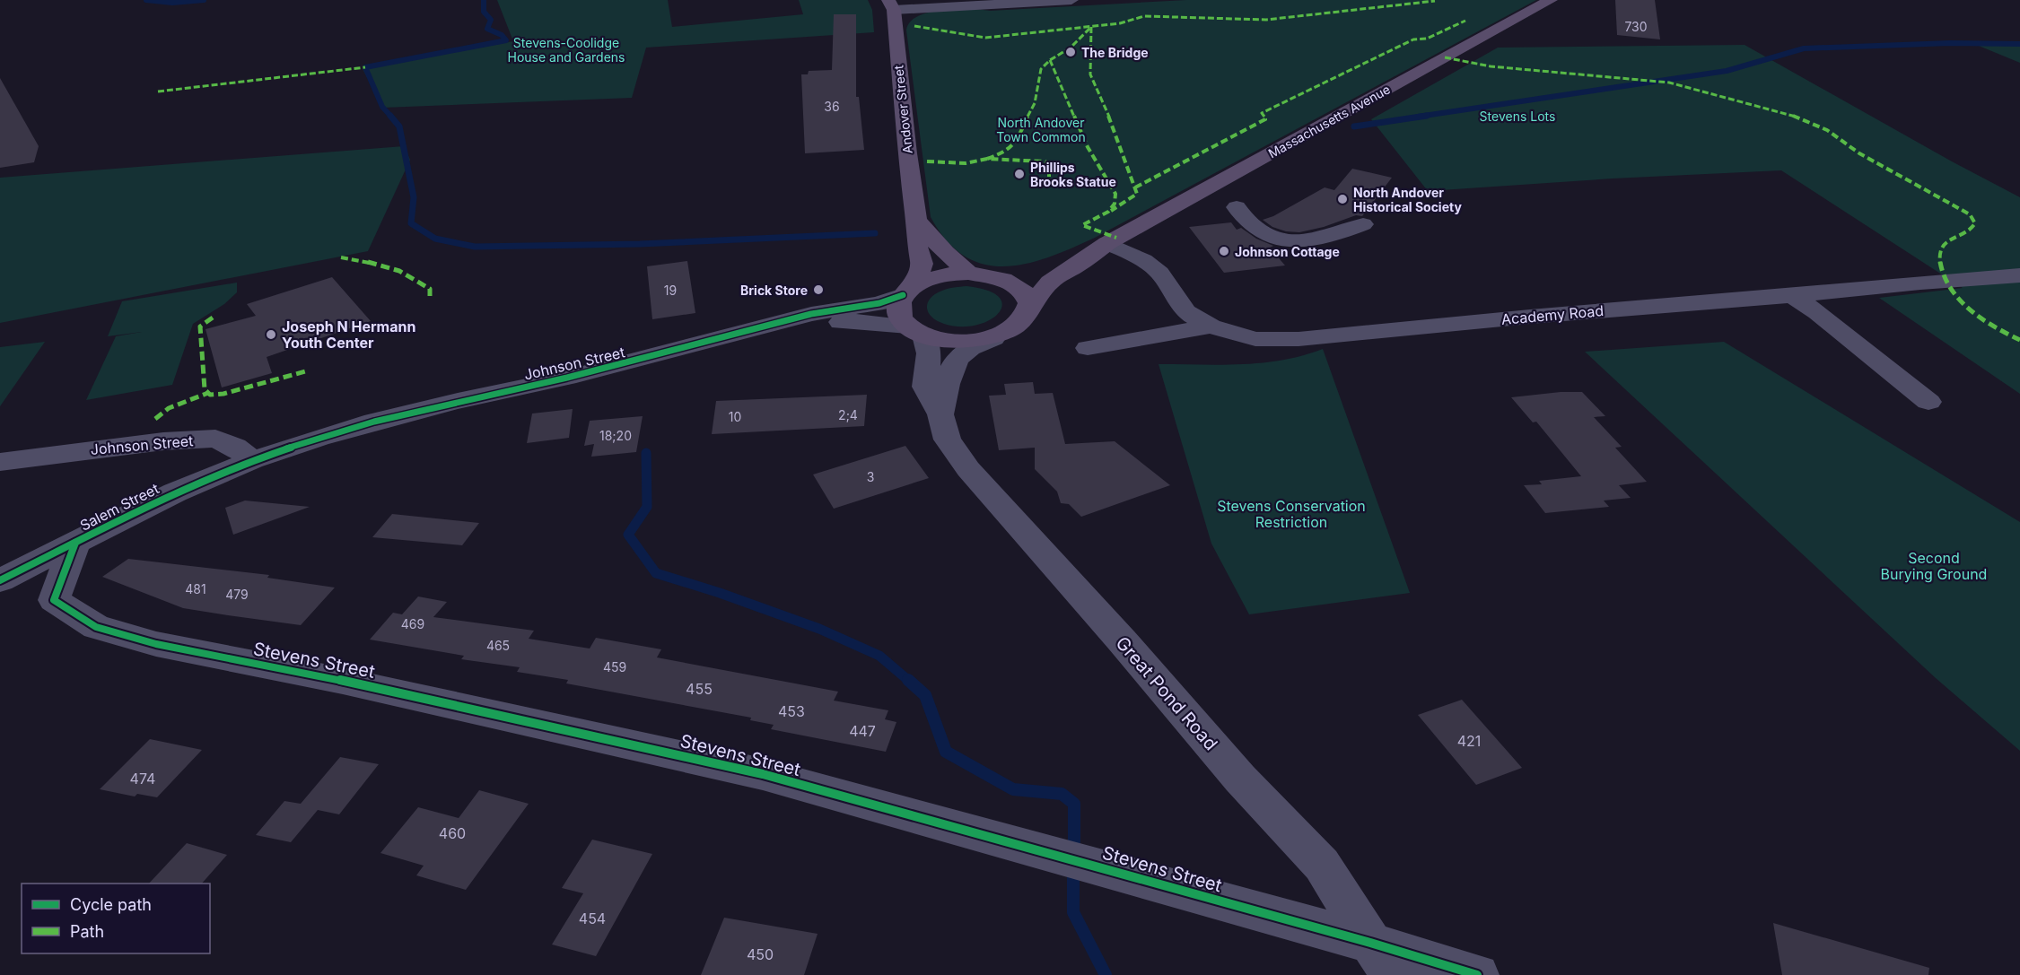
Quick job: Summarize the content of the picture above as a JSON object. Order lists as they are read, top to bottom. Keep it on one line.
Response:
{"streets":{"main road":["Andover Street","Massachusetts Avenue"],"street":["Academy Road","Johnson Street","Salem Street","Stevens Street","Great Pond Road"]},"crossings":[["Andover Street","Massachusetts Avenue"],["Andover Street","Johnson Street"],["Massachusetts Avenue","Johnson Street"],["Massachusetts Avenue","Great Pond Road"],["Johnson Street","Salem Street"],["Johnson Street","Great Pond Road"],["Salem Street","Stevens Street"],["Stevens Street","Great Pond Road"]],"parks":["Stevens-Coolidge House and Gardens","Stevens Lots","North Andover Town Common","Stevens Conservation Restriction","Second Burying Ground"],"places":["The Bridge","Phillips Brooks Statue","North Andover Historical Society","Johnson Cottage","Brick Store","Joseph N Hermann Youth Center"],"house_numbers":["730","36","19","2;4","10","18;20","3","481","479","469","465","459","455","453","447","421","474","460","454","450"],"legend":["Cycle path","Path"]}
